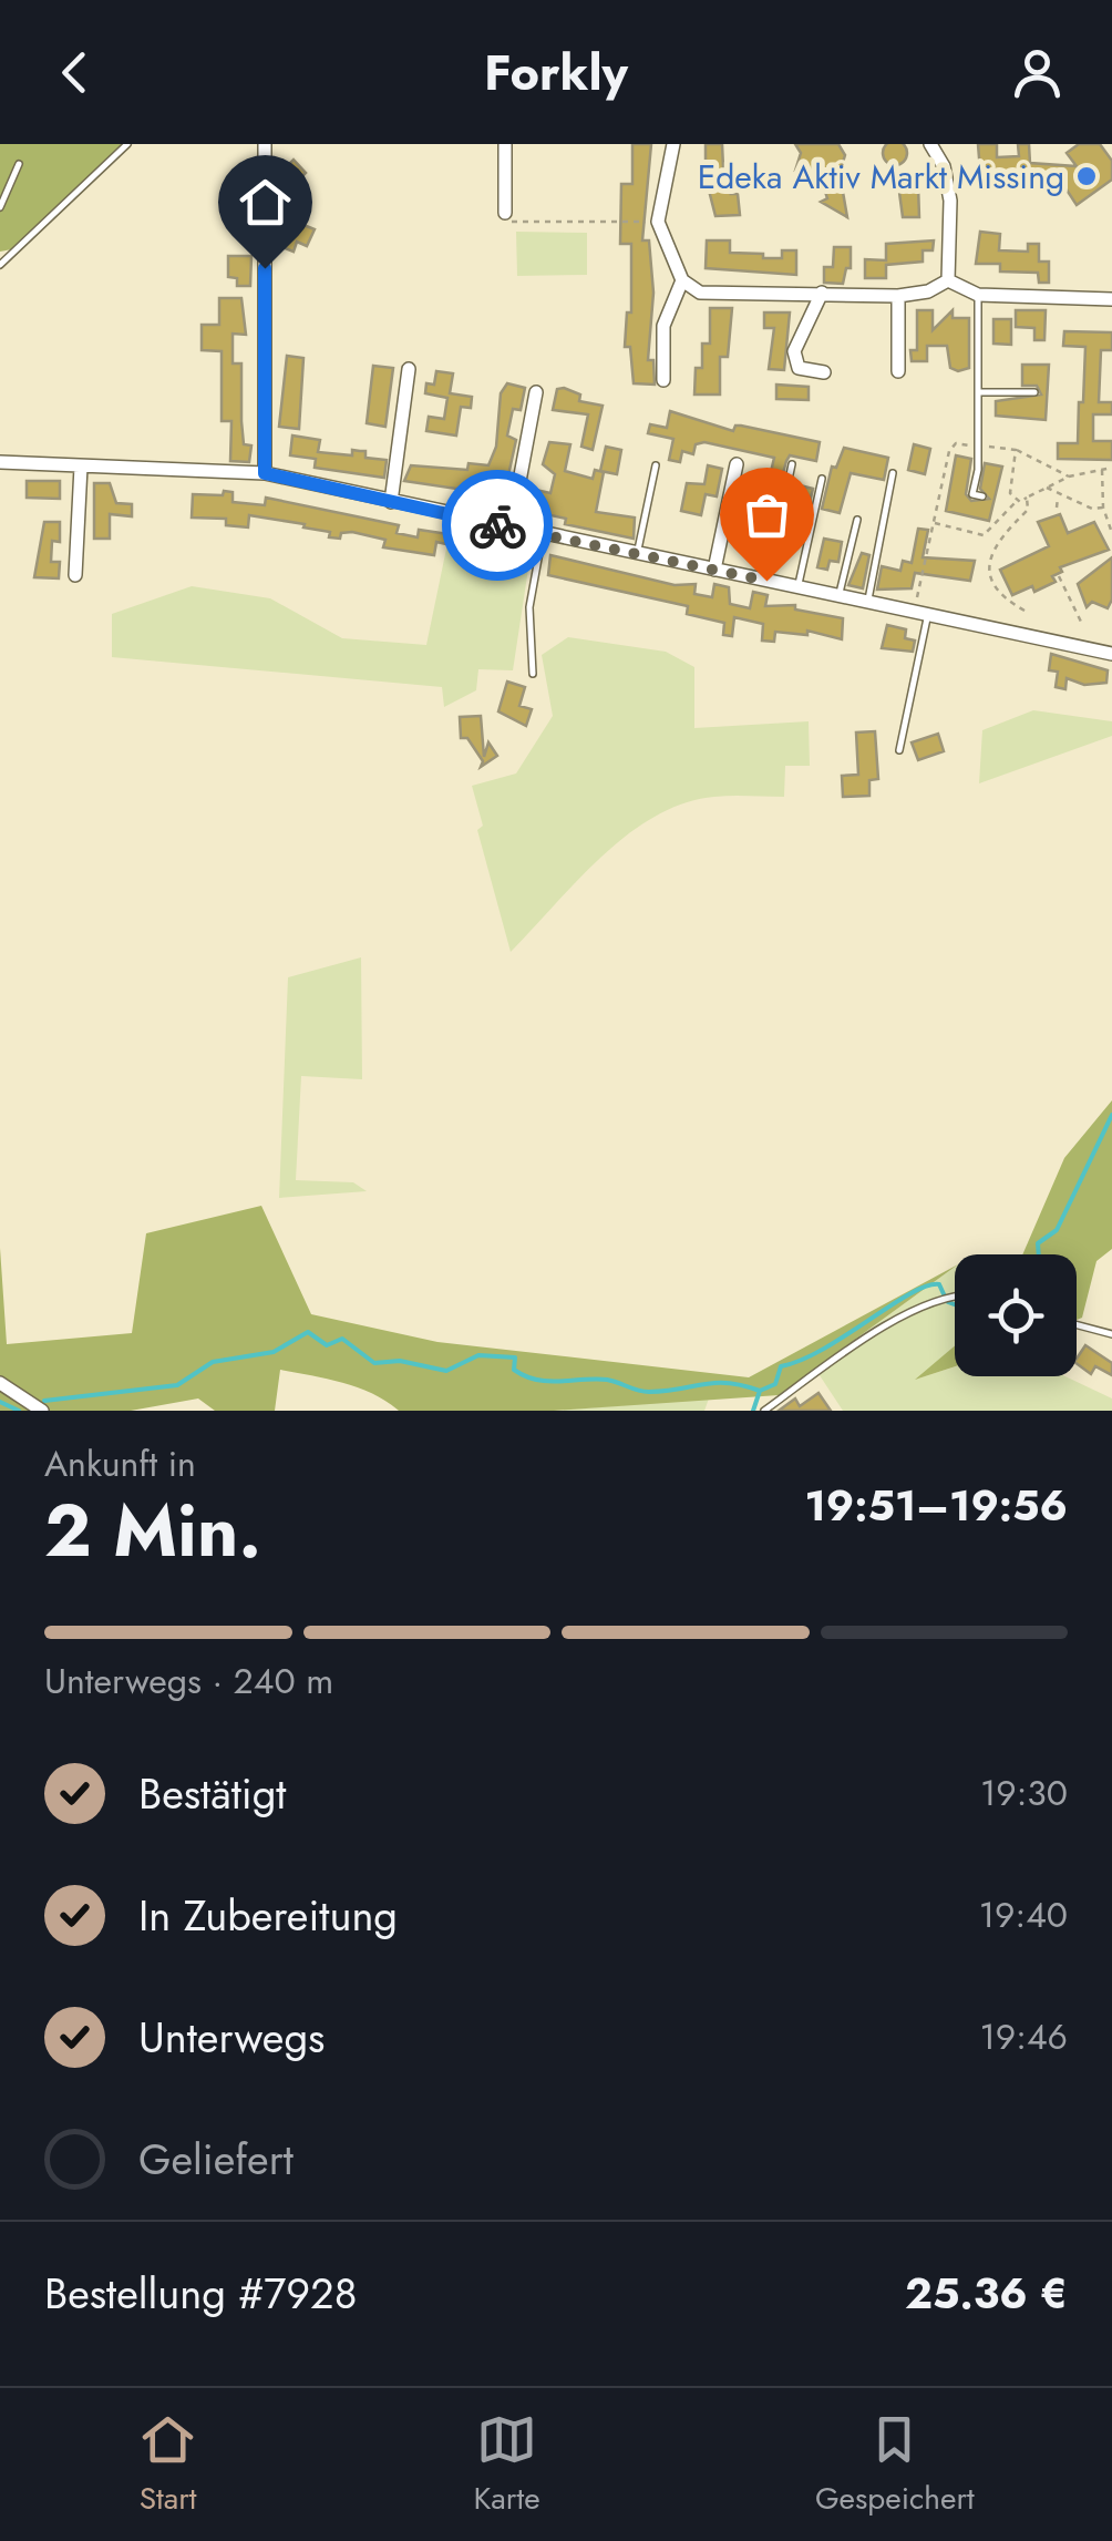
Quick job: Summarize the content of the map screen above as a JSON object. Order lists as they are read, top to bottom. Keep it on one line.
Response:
{"places":["Edeka Aktiv Markt Missing"],"page":{"header":"Forkly","heading":["2 Min.","Ankunft in","19:51–19:56"],"panel":["Bestellung #7928","25.36 €"],"bar":"Unterwegs · 240 m","list":[["Bestätigt","19:30"],["In Zubereitung","19:40"],["Unterwegs","19:46"],"Geliefert"],"tabs":["Start","Karte","Gespeichert"]}}
